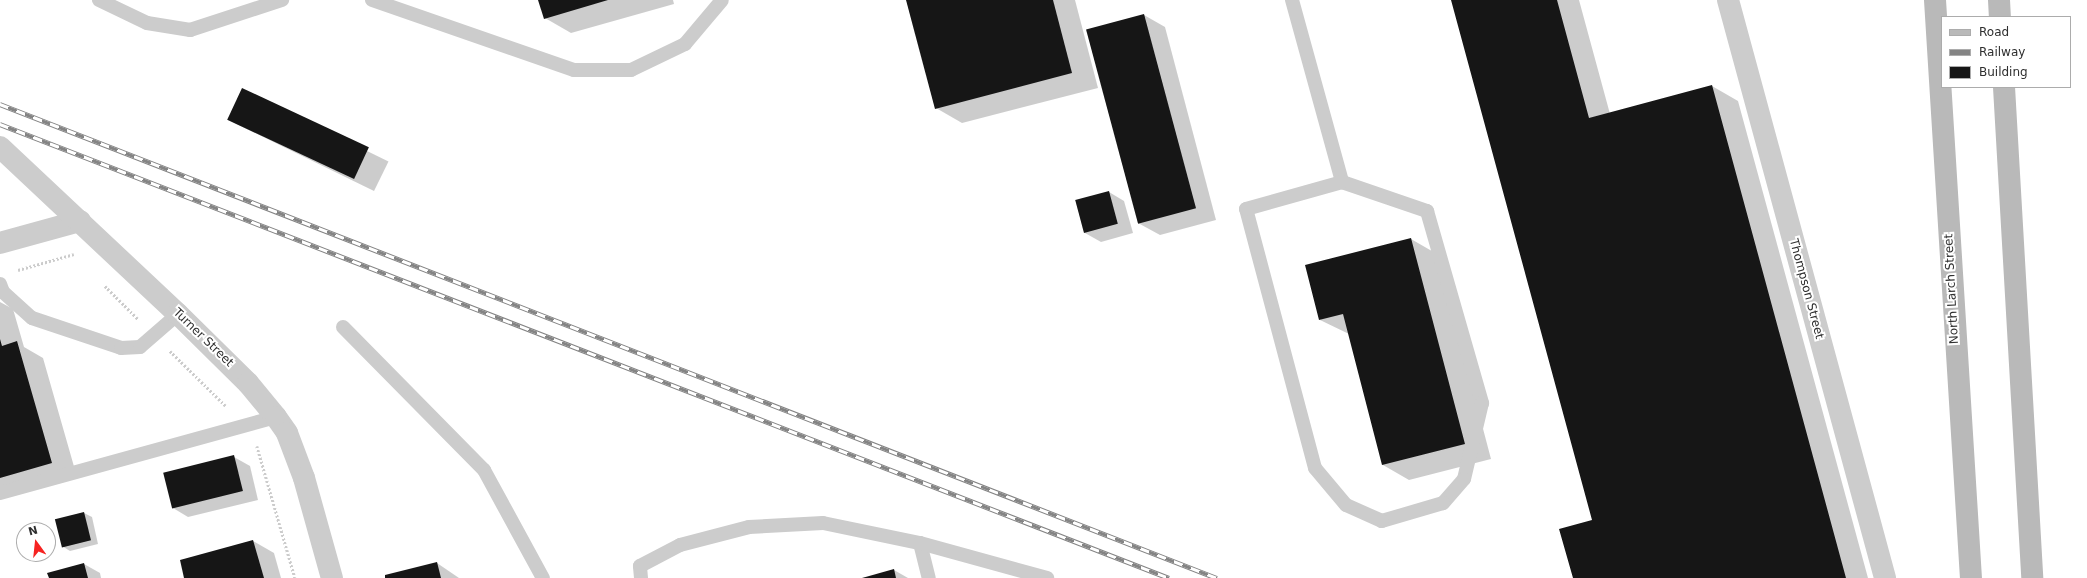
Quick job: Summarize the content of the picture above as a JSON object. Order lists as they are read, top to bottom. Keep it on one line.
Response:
{"streets":{"main road":["North Larch Street"],"street":["Thompson Street","Turner Street"]},"legend":["Road","Railway","Building"],"north":"top"}
